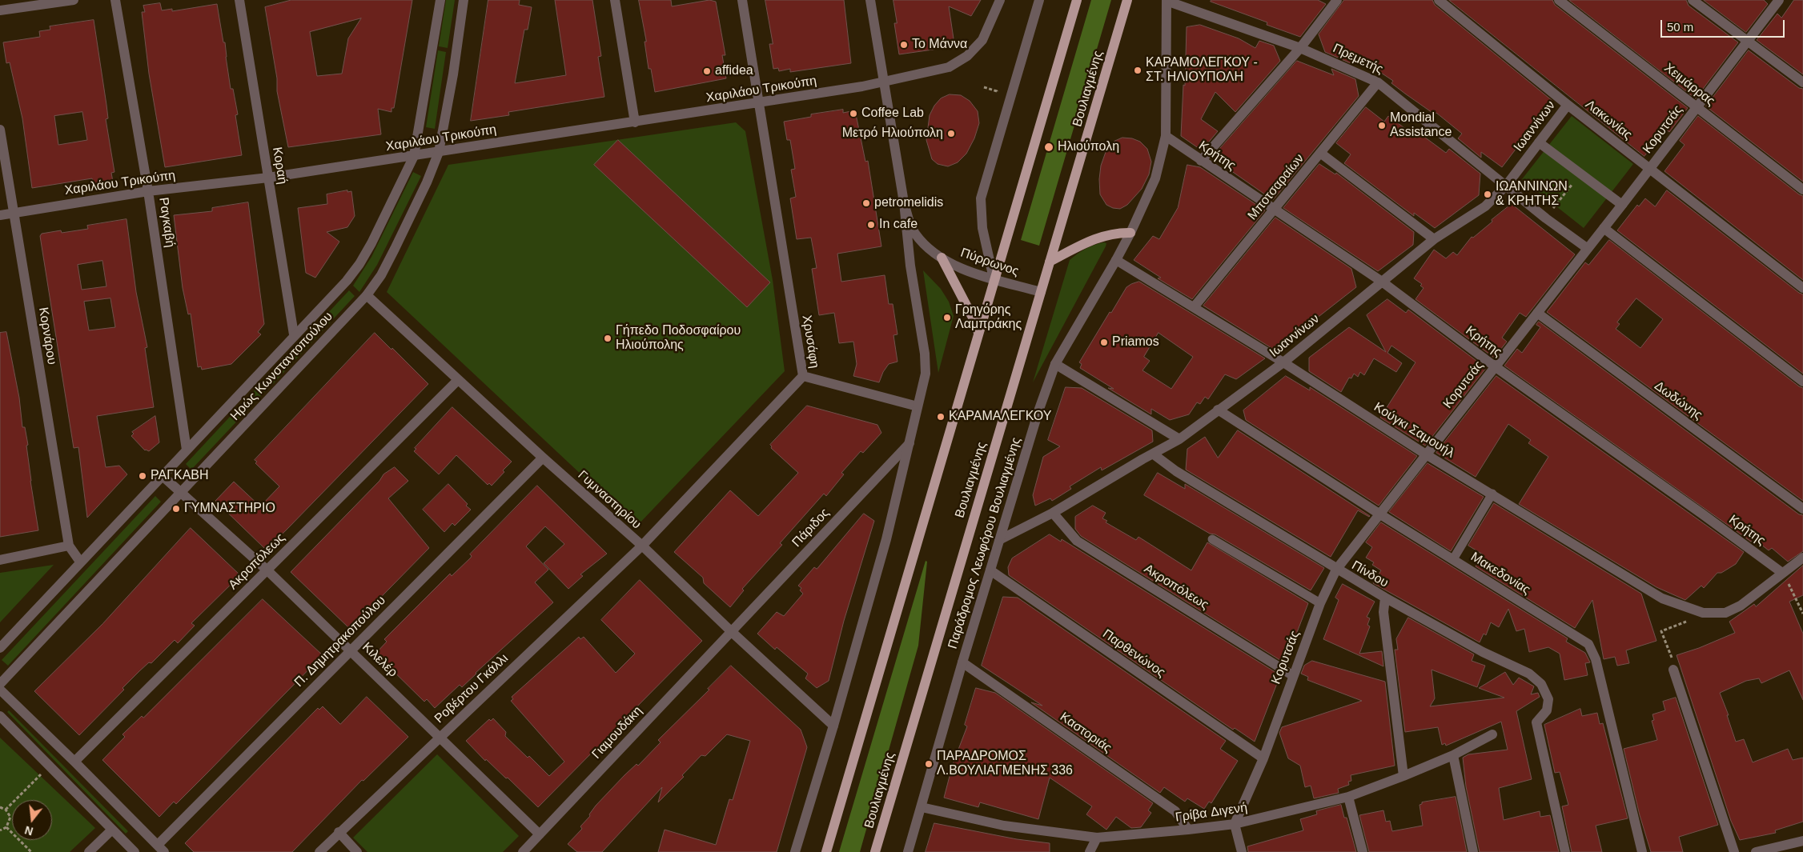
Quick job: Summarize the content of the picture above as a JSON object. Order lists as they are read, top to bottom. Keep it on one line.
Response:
{"streets":{"main road":["Βουλιαγμένης"],"street":["Πρεμετής","Χειμάρρας","Χαριλάου Τρικούπη","Λακωνίας","Ιωαννίνων","Κορυτσάς","Κρήτης","Κοραή","Μποτσαραίων","Ραγκαβή","Πύρρωνος","Κορνάρου","Χρυσάφη","Ηρώς Κωνσταντοπούλου","Δωδώνης","Κούγκι Σαμουήλ","Γυμναστηρίου","Πάριδος","Παράδρομος Λεωφόρου Βουλιαγμένης","Ακροπόλεως","Μακεδονίας","Πίνδου","Π. Δημητρακοπούλου","Παρθενώνος","Κιλελέρ","Ροβέρτου Γκάλλι","Γιαμουδάκη","Καστοριάς","Γρίβα Διγενή"]},"crossings":[["Πρεμετής","Ιωαννίνων"],["Πρεμετής","Κορυτσάς"],["Πρεμετής","Μποτσαραίων"],["Πρεμετής","Παράδρομος Λεωφόρου Βουλιαγμένης"],["Χειμάρρας","Κορυτσάς"],["Βουλιαγμένης","Πύρρωνος"],["Χαριλάου Τρικούπη","Κοραή"],["Χαριλάου Τρικούπη","Ραγκαβή"],["Χαριλάου Τρικούπη","Πύρρωνος"],["Χαριλάου Τρικούπη","Κορνάρου"],["Χαριλάου Τρικούπη","Χρυσάφη"],["Χαριλάου Τρικούπη","Ηρώς Κωνσταντοπούλου"],["Λακωνίας","Ιωαννίνων"],["Λακωνίας","Κορυτσάς"],["Ιωαννίνων","Κρήτης"],["Ιωαννίνων","Κούγκι Σαμουήλ"],["Ιωαννίνων","Παράδρομος Λεωφόρου Βουλιαγμένης"],["Ιωαννίνων","Ακροπόλεως"],["Ιωαννίνων","Μακεδονίας"],["Ιωαννίνων","Πίνδου"],["Κορυτσάς","Κρήτης"],["Κορυτσάς","Δωδώνης"],["Κορυτσάς","Κούγκι Σαμουήλ"],["Κορυτσάς","Ακροπόλεως"],["Κορυτσάς","Μακεδονίας"],["Κορυτσάς","Πίνδου"],["Κορυτσάς","Παρθενώνος"],["Κορυτσάς","Γρίβα Διγενή"],["Κρήτης","Μποτσαραίων"],["Κρήτης","Παράδρομος Λεωφόρου Βουλιαγμένης"],["Κοραή","Ηρώς Κωνσταντοπούλου"],["Μποτσαραίων","Κούγκι Σαμουήλ"],["Ραγκαβή","Ηρώς Κωνσταντοπούλου"],["Χρυσάφη","Γυμναστηρίου"],["Χρυσάφη","Ροβέρτου Γκάλλι"],["Ηρώς Κωνσταντοπούλου","Γυμναστηρίου"],["Ηρώς Κωνσταντοπούλου","Κιλελέρ"],["Κούγκι Σαμουήλ","Παράδρομος Λεωφόρου Βουλιαγμένης"],["Γυμναστηρίου","Πάριδος"],["Γυμναστηρίου","Ακροπόλεως"],["Γυμναστηρίου","Π. Δημητρακοπούλου"],["Γυμναστηρίου","Ροβέρτου Γκάλλι"],["Γυμναστηρίου","Γιαμουδάκη"],["Πάριδος","Γιαμουδάκη"],["Παράδρομος Λεωφόρου Βουλιαγμένης","Παρθενώνος"],["Παράδρομος Λεωφόρου Βουλιαγμένης","Καστοριάς"],["Παράδρομος Λεωφόρου Βουλιαγμένης","Γρίβα Διγενή"],["Ακροπόλεως","Κιλελέρ"],["Π. Δημητρακοπούλου","Κιλελέρ"],["Κιλελέρ","Ροβέρτου Γκάλλι"],["Κιλελέρ","Γιαμουδάκη"],["Καστοριάς","Γρίβα Διγενή"]],"places":["Το Μάννα","ΚΑΡΑΜΟΛΕΓΚΟΥ - ΣΤ. ΗΛΙΟΥΠΟΛΗ","affidea","Coffee Lab","Mondial Assistance","Μετρό Ηλιούπολη","Ηλιούπολη","ΙΩΑΝΝΙΝΩΝ & ΚΡΗΤΗΣ","petromelidis","In cafe","Γρηγόρης Λαμπράκης","Γήπεδο Ποδοσφαίρου Ηλιούπολης","Priamos","ΚΑΡΑΜΑΛΕΓΚΟΥ","ΡΑΓΚΑΒΗ","ΓΥΜΝΑΣΤΗΡΙΟ","ΠΑΡΑΔΡΟΜΟΣ Λ.ΒΟΥΛΙΑΓΜΕΝΗΣ 336"],"scale_bar":"50 m","north":"bottom"}
